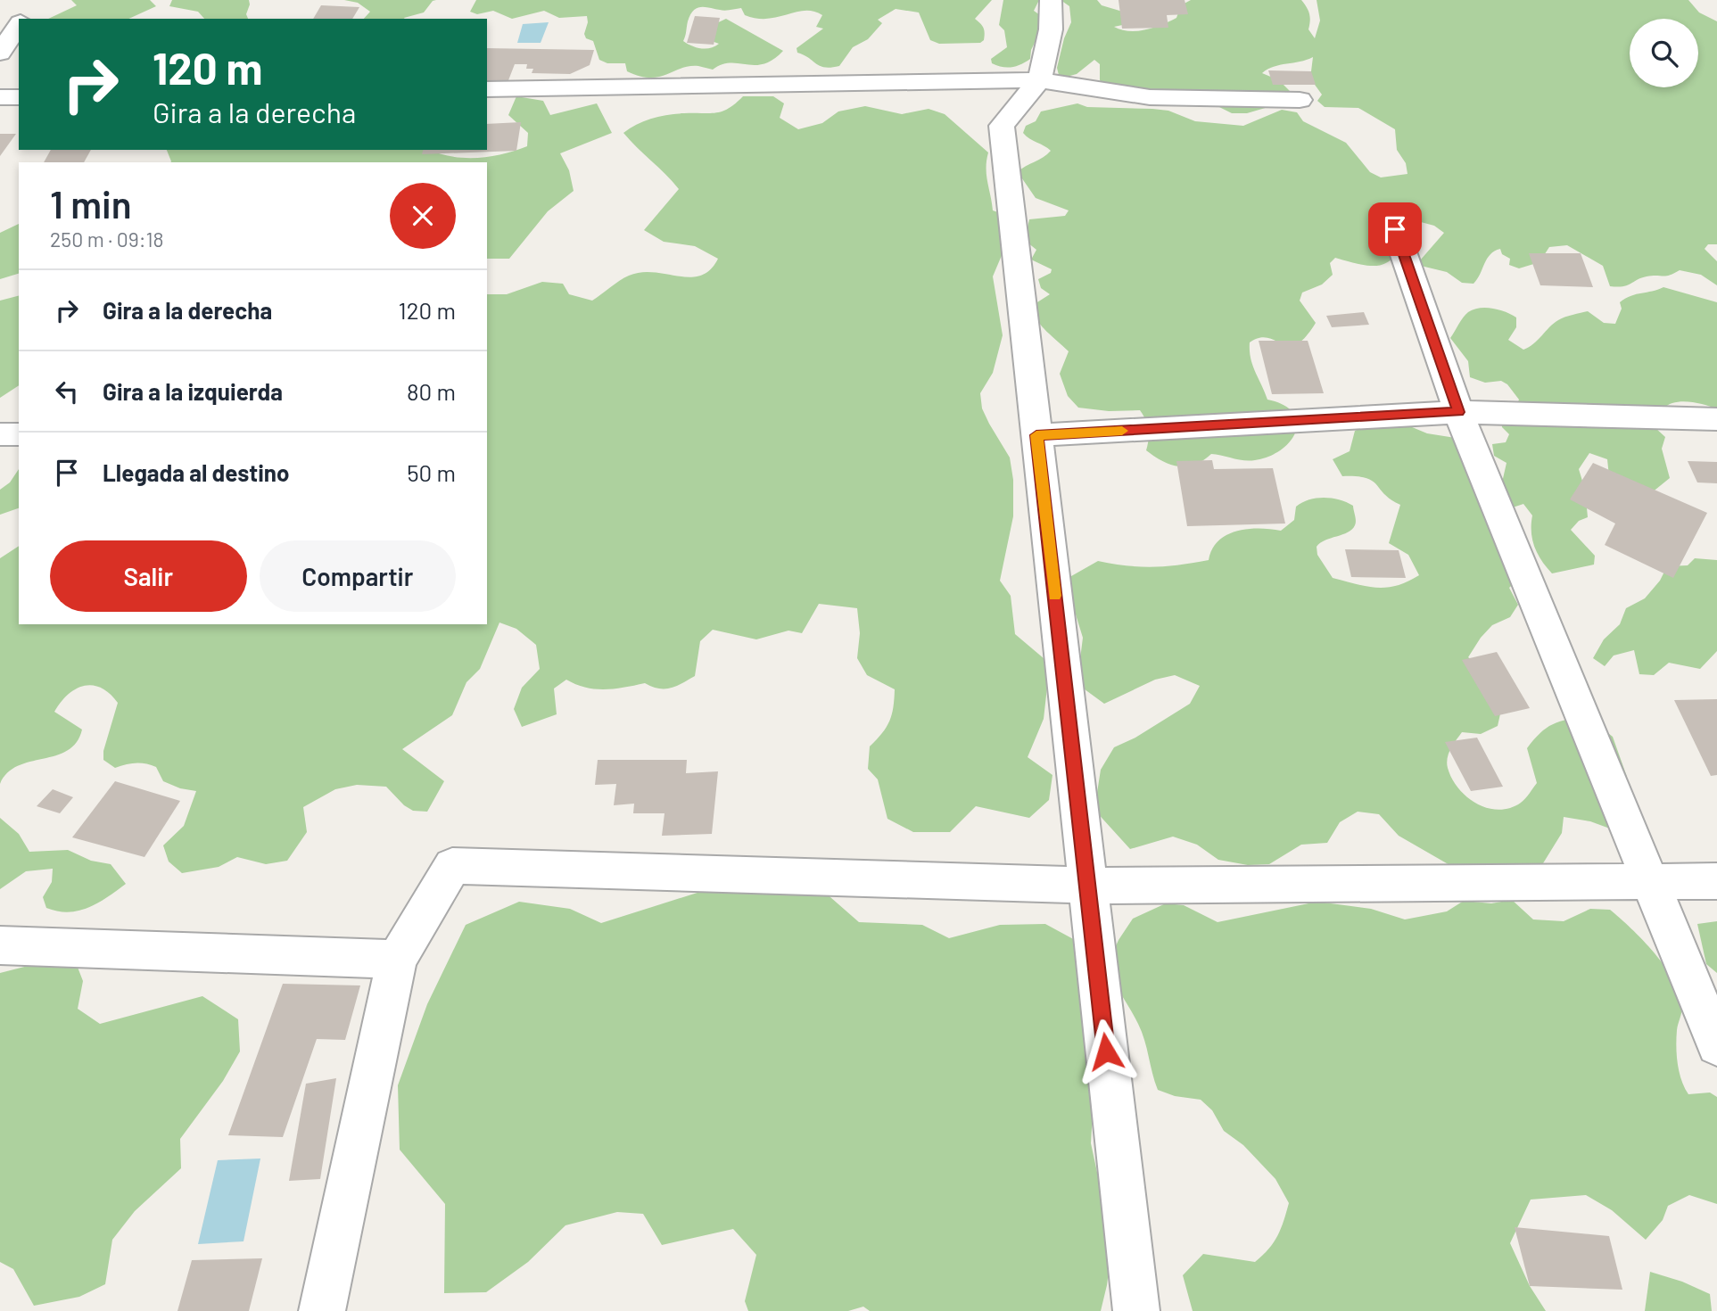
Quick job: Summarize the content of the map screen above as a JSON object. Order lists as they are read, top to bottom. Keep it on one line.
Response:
{"page":{"turn":["120 m","Gira a la derecha"],"heading":["1 min","250 m · 09:18"],"list":[{"name":"Gira a la derecha","value":"120 m"},{"name":"Gira a la izquierda","value":"80 m"},{"name":"Llegada al destino","value":"50 m"}],"buttons":["Salir","Compartir"]}}
